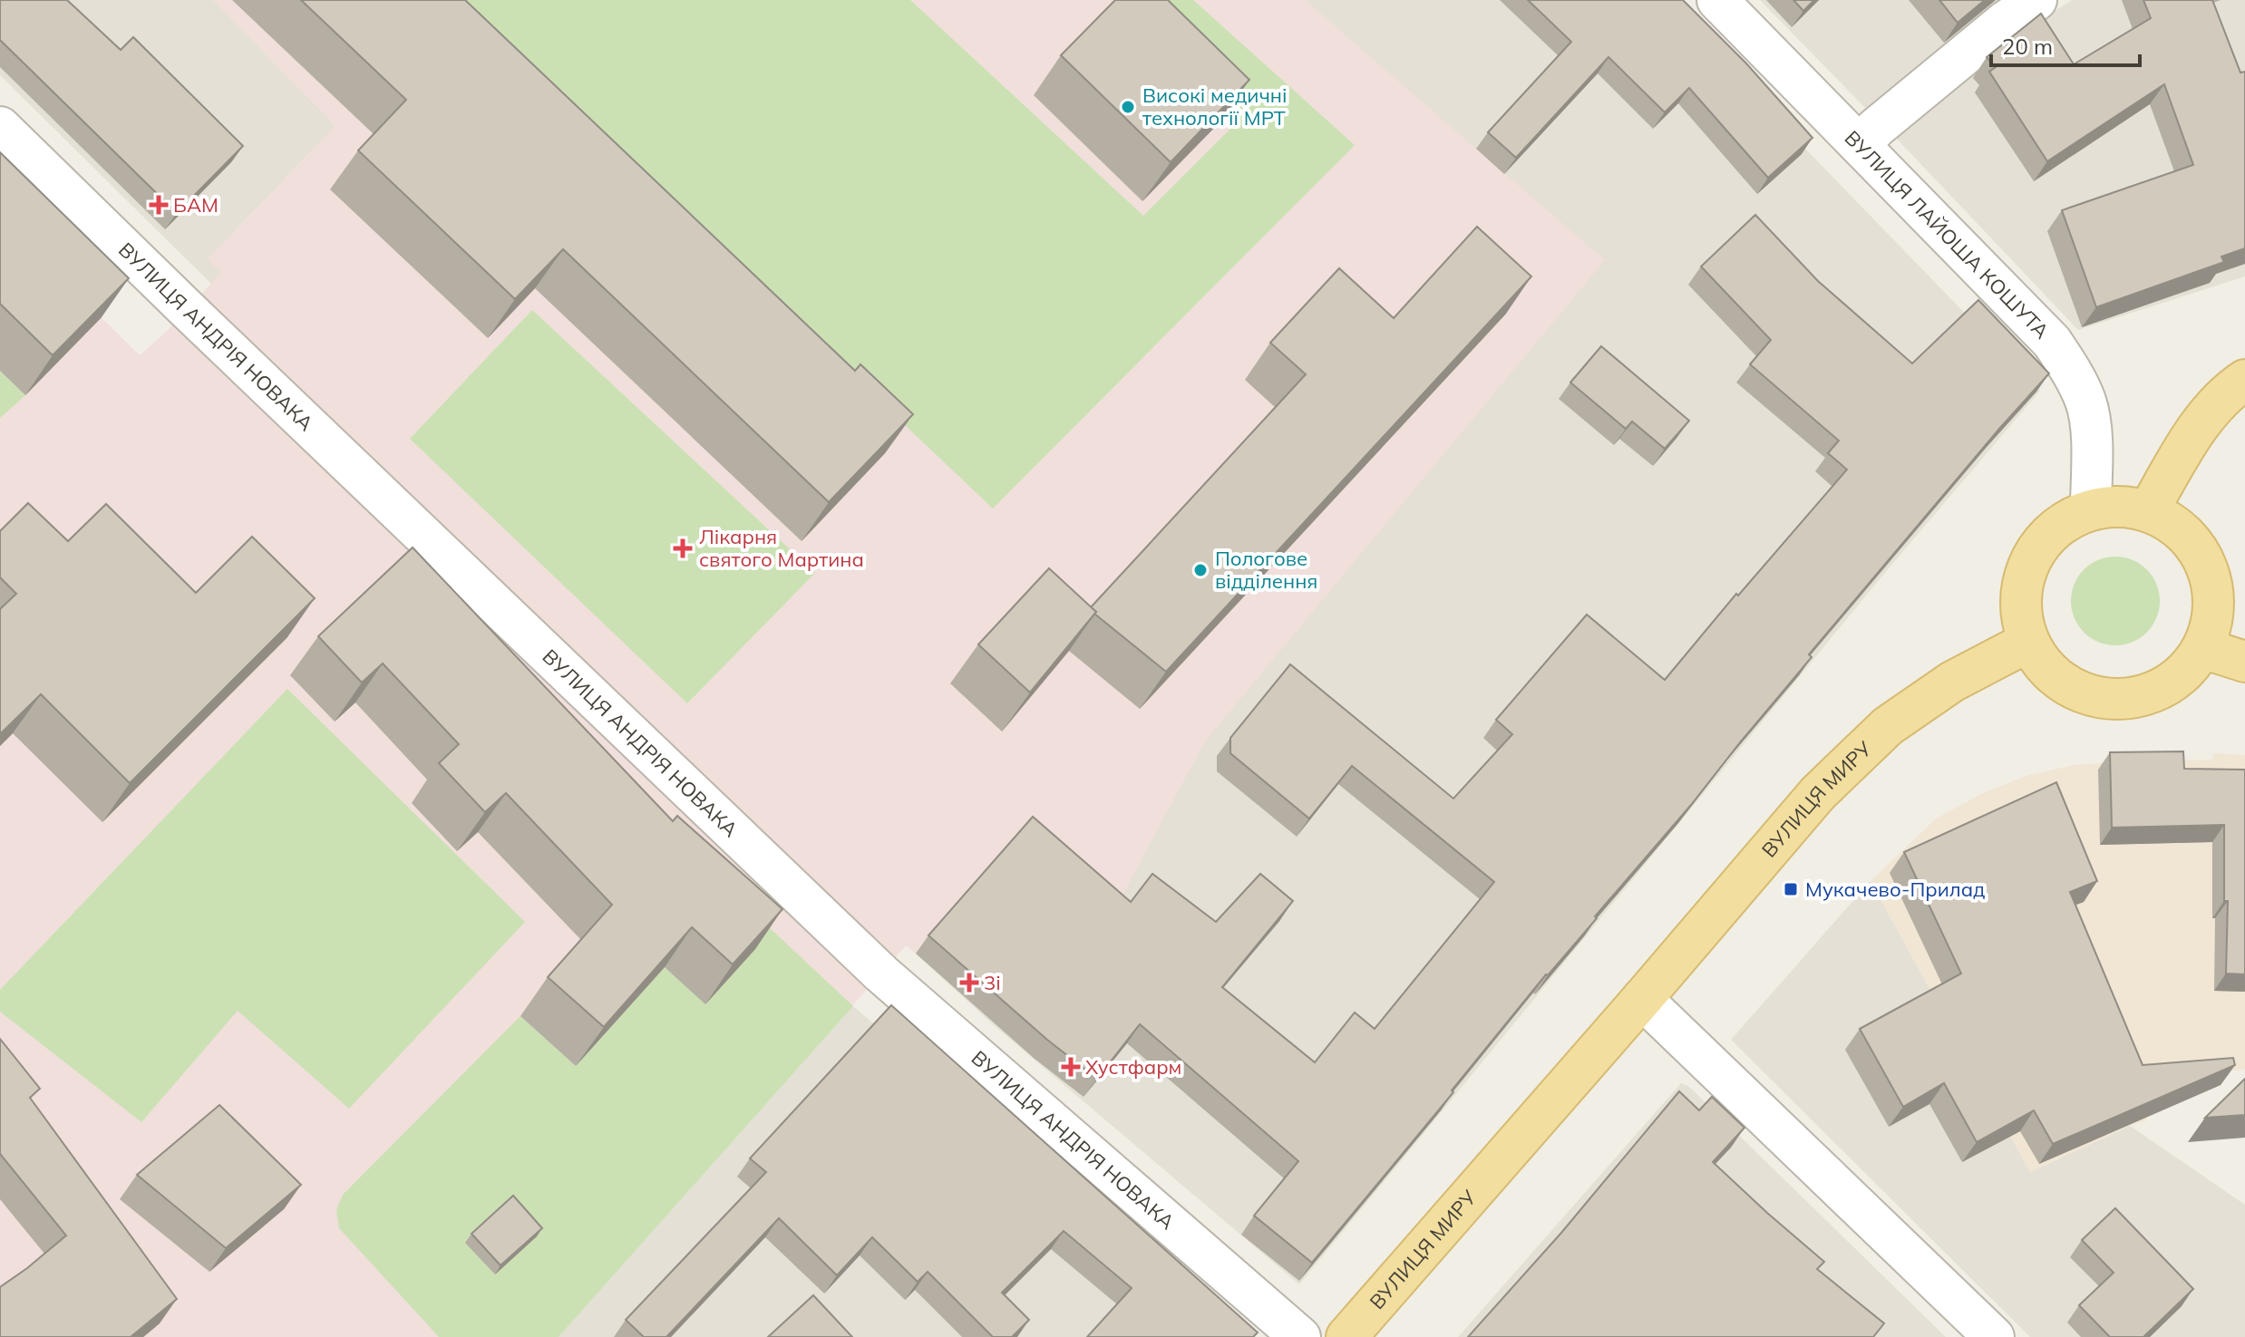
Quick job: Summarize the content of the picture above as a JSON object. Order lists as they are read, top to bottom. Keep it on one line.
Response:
{"streets":{"main road":["ВУЛИЦЯ МИРУ"],"street":["ВУЛИЦЯ ЛАЙОША КОШУТА","ВУЛИЦЯ АНДРІЯ НОВАКА"]},"crossings":[["ВУЛИЦЯ ЛАЙОША КОШУТА","ВУЛИЦЯ МИРУ"]],"places":{"other":["Високі медичні технології МРТ","Пологове відділення"],"health":["БАМ","Лікарня святого Мартина","3і","Хустфарм"],"transit":["Мукачево-Прилад"]},"scale_bar":"20 m"}
